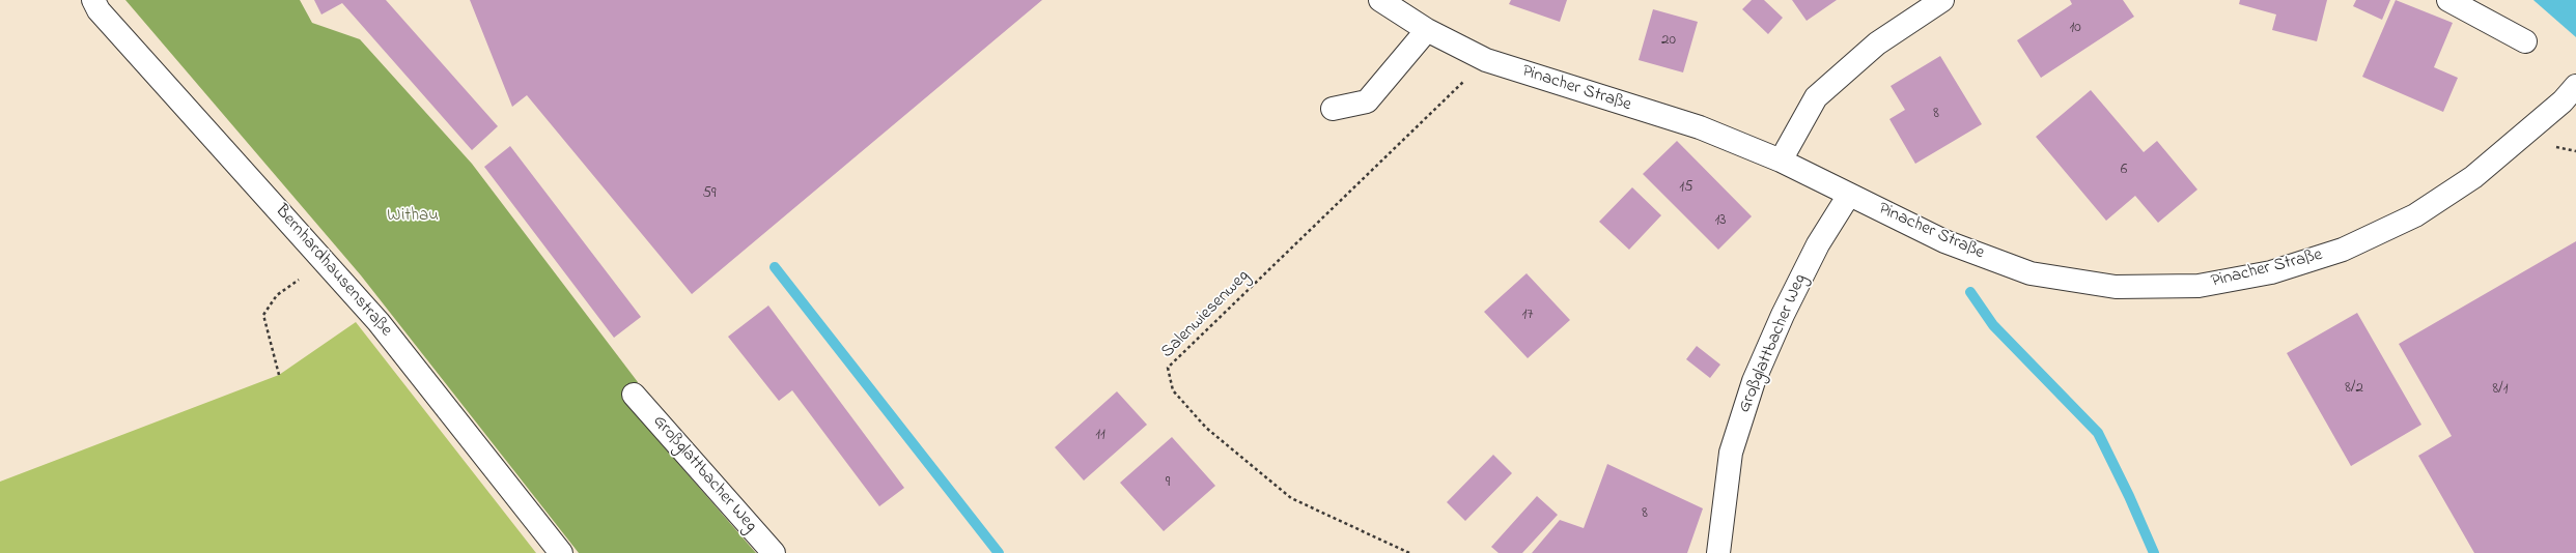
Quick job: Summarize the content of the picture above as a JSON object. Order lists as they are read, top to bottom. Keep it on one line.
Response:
{"streets":{"street":["Pinacher Straße","Bernhardhausenstraße","Großglattbacher Weg"],"path":["Salenwiesenweg"]},"crossings":[["Pinacher Straße","Salenwiesenweg"],["Pinacher Straße","Großglattbacher Weg"]],"parks":["Withau"],"house_numbers":["10","20","8","6","15","59","13","17","8/2","8/1","11","9","8"]}
